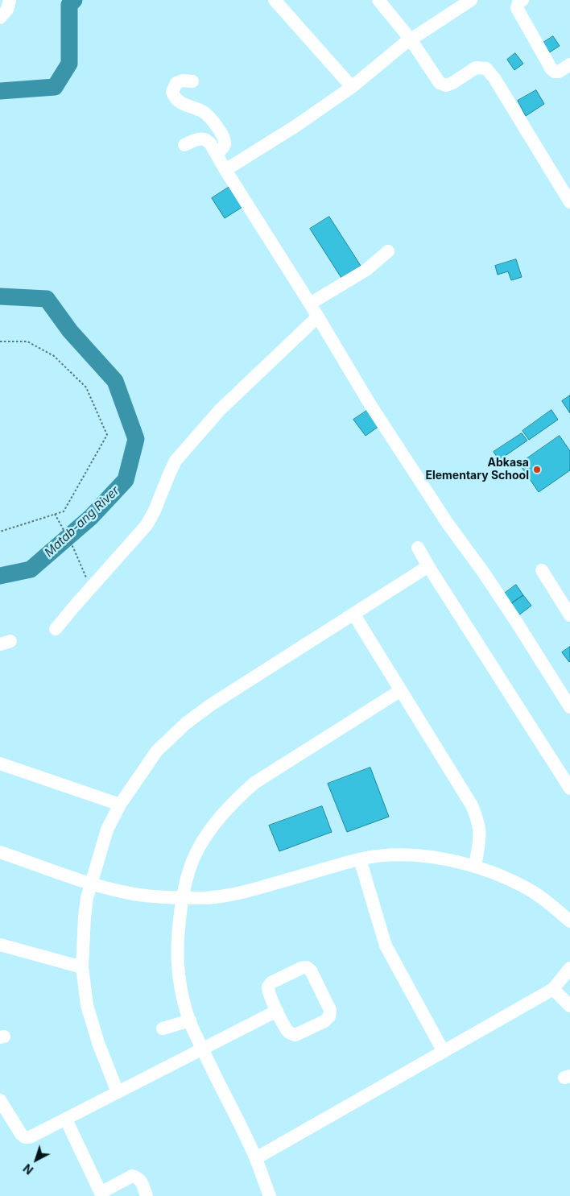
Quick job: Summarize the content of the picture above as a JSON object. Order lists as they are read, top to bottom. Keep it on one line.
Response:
{"water":["Matab-ang River"],"places":["Abkasa Elementary School"],"north":"bottom left"}
